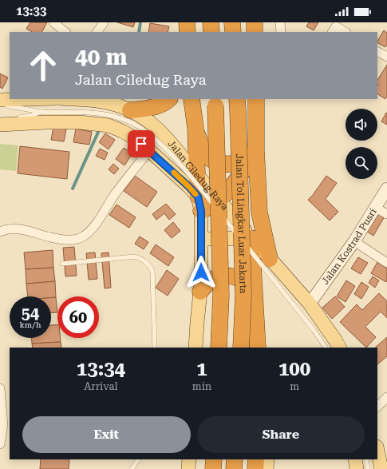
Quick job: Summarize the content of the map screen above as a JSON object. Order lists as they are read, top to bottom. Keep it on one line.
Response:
{"streets":{"highway":["Jalan Tol Lingkar Luar Jakarta"],"main road":["Jalan Ciledug Raya"],"street":["Jalan Kostrad Pusri"]},"crossings":[["Jalan Ciledug Raya","Jalan Kostrad Pusri"]],"page":{"status":"13:33","turn":["40 m","Jalan Ciledug Raya"],"speed":"54 km/h","limit":"60","eta":["13:34","Arrival","1","min","100","m"],"buttons":["Exit","Share"]}}
